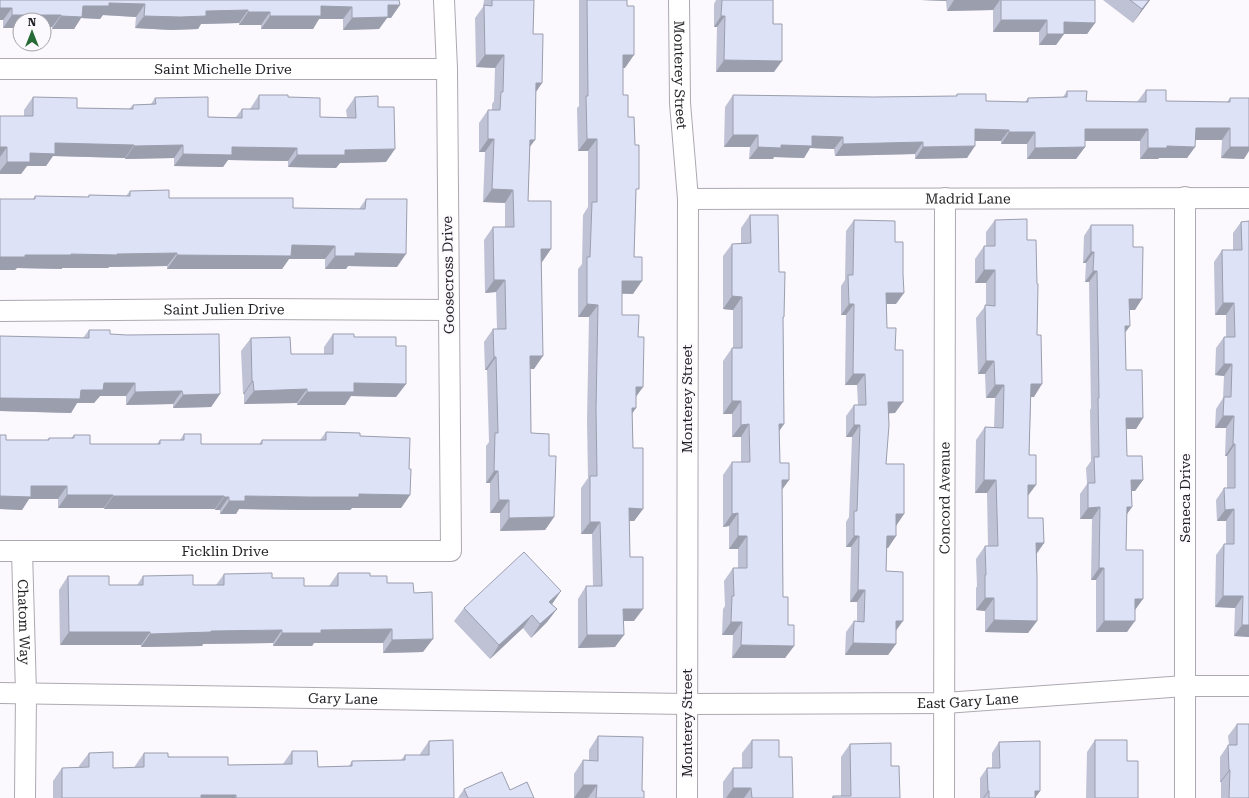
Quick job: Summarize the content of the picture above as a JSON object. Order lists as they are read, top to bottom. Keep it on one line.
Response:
{"streets":{"street":["Saint Michelle Drive","Monterey Street","Madrid Lane","Goosecross Drive","Saint Julien Drive","Concord Avenue","Seneca Drive","Ficklin Drive","Chatom Way","Gary Lane","East Gary Lane"]},"crossings":[["Saint Michelle Drive","Goosecross Drive"],["Monterey Street","Madrid Lane"],["Monterey Street","Gary Lane"],["Monterey Street","East Gary Lane"],["Madrid Lane","Concord Avenue"],["Madrid Lane","Seneca Drive"],["Goosecross Drive","Saint Julien Drive"],["Goosecross Drive","Ficklin Drive"],["Concord Avenue","East Gary Lane"],["Seneca Drive","East Gary Lane"],["Ficklin Drive","Chatom Way"],["Chatom Way","Gary Lane"],["Gary Lane","East Gary Lane"]],"north":"top"}
